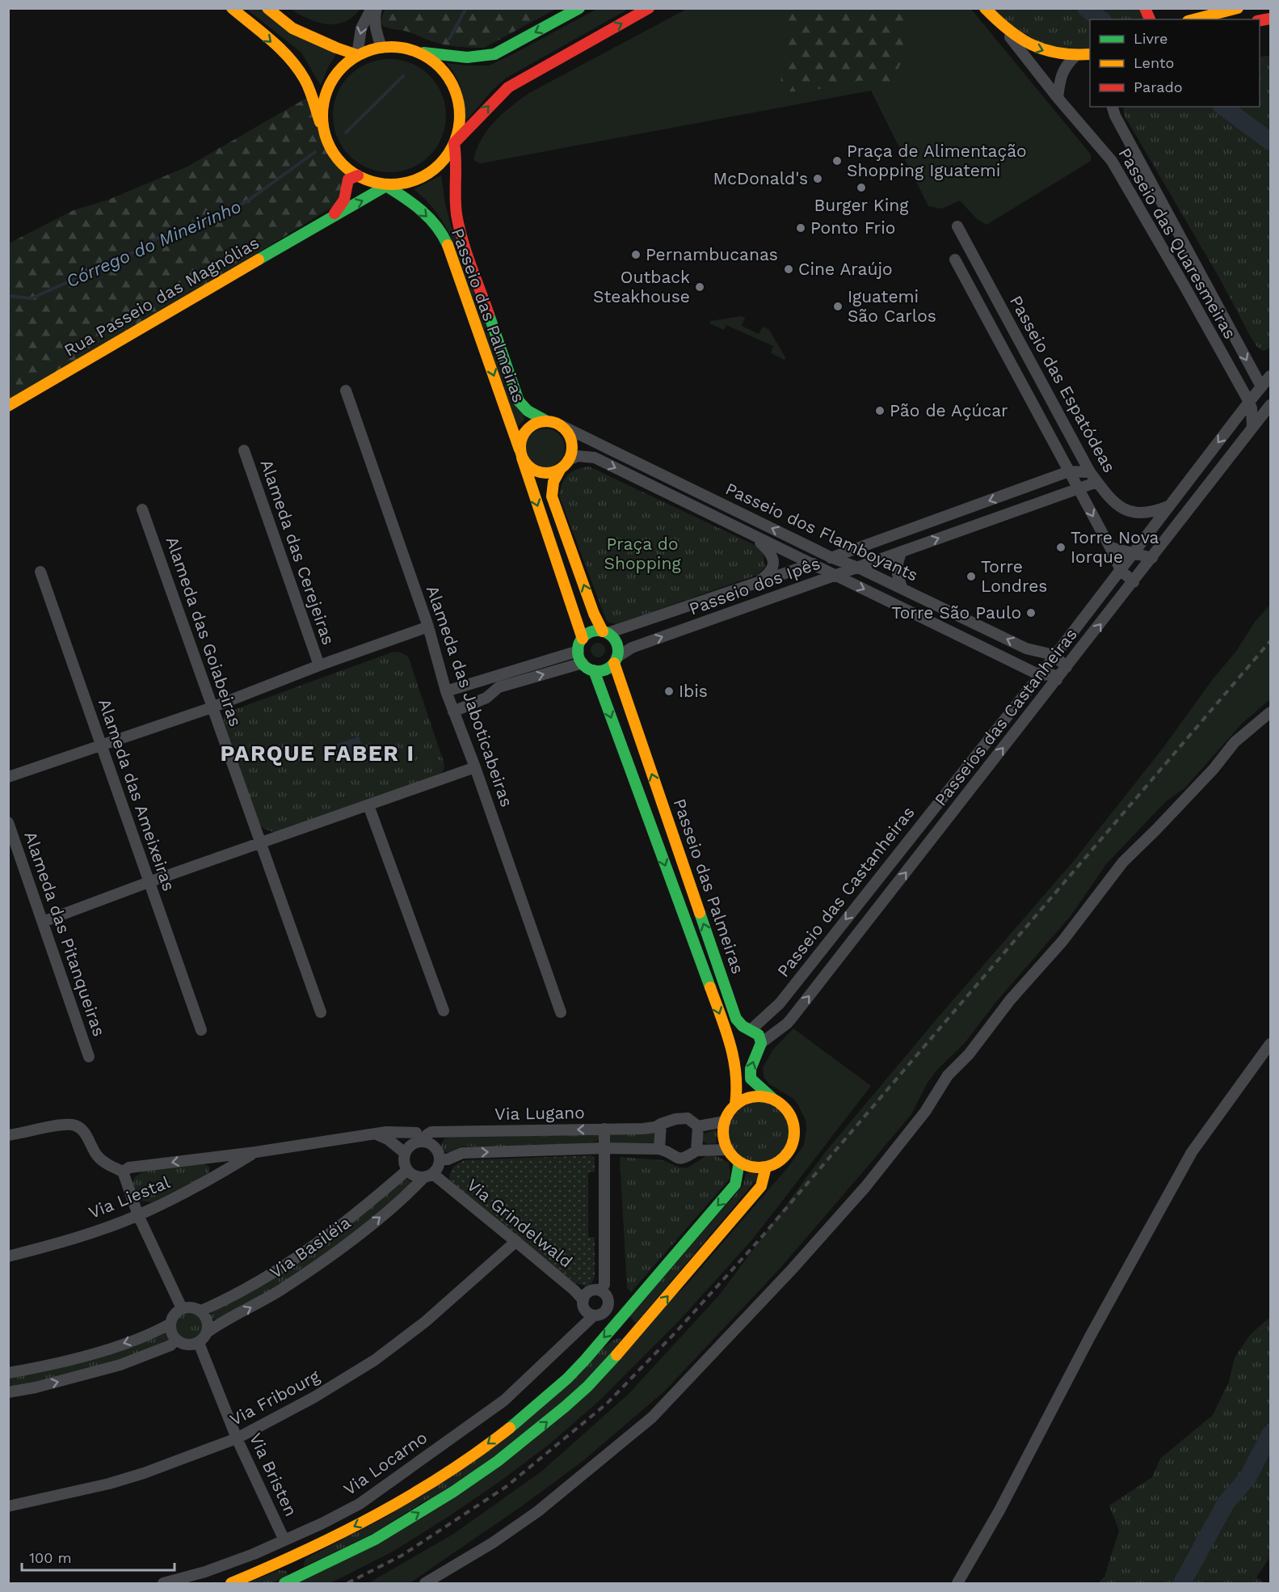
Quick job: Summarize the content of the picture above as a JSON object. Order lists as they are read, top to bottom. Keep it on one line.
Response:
{"streets":{"street":["Passeio das Quaresmeiras","Rua Passeio das Magnólias","Passeio das Palmeiras","Passeio das Espatódeas","Passeio dos Flamboyants","Alameda das Cerejeiras","Passeio dos Ipês","Alameda das Goiabeiras","Alameda das Jaboticabeiras","Passeios das Castanheiras","Alameda das Ameixeiras","Passeio das Castanheiras","Alameda das Pitanqueiras","Via Lugano","Via Liestal","Via Grindelwald","Via Basiléia","Via Fribourg","Via Locarno","Via Bristen"]},"crossings":[["Passeio das Quaresmeiras","Passeio das Castanheiras"],["Rua Passeio das Magnólias","Passeio das Palmeiras"],["Passeio das Palmeiras","Passeio dos Flamboyants"],["Passeio das Palmeiras","Passeio dos Ipês"],["Passeio das Palmeiras","Passeios das Castanheiras"],["Passeio das Palmeiras","Passeio das Castanheiras"],["Passeio das Palmeiras","Via Lugano"],["Passeio das Espatódeas","Passeio dos Ipês"],["Passeio das Espatódeas","Passeio das Castanheiras"],["Passeio dos Flamboyants","Passeio dos Ipês"],["Passeio dos Flamboyants","Passeios das Castanheiras"],["Passeio dos Flamboyants","Passeio das Castanheiras"],["Via Lugano","Via Grindelwald"],["Via Lugano","Via Basiléia"],["Via Grindelwald","Via Basiléia"],["Via Grindelwald","Via Fribourg"],["Via Grindelwald","Via Locarno"],["Via Basiléia","Via Bristen"],["Via Fribourg","Via Bristen"],["Via Locarno","Via Bristen"]],"one_way":["Passeios das Castanheiras","Passeio das Castanheiras"],"districts":["PARQUE FABER I"],"water":["Córrego do Mineirinho"],"parks":["Praça do Shopping"],"places":["Praça de Alimentação Shopping Iguatemi","McDonald's","Burger King","Ponto Frio","Pernambucanas","Cine Araújo","Outback Steakhouse","Iguatemi São Carlos","Pão de Açúcar","Torre Nova Iorque","Torre Londres","Torre São Paulo","Ibis"],"legend":["Livre","Lento","Parado"],"scale_bar":"100 m"}
